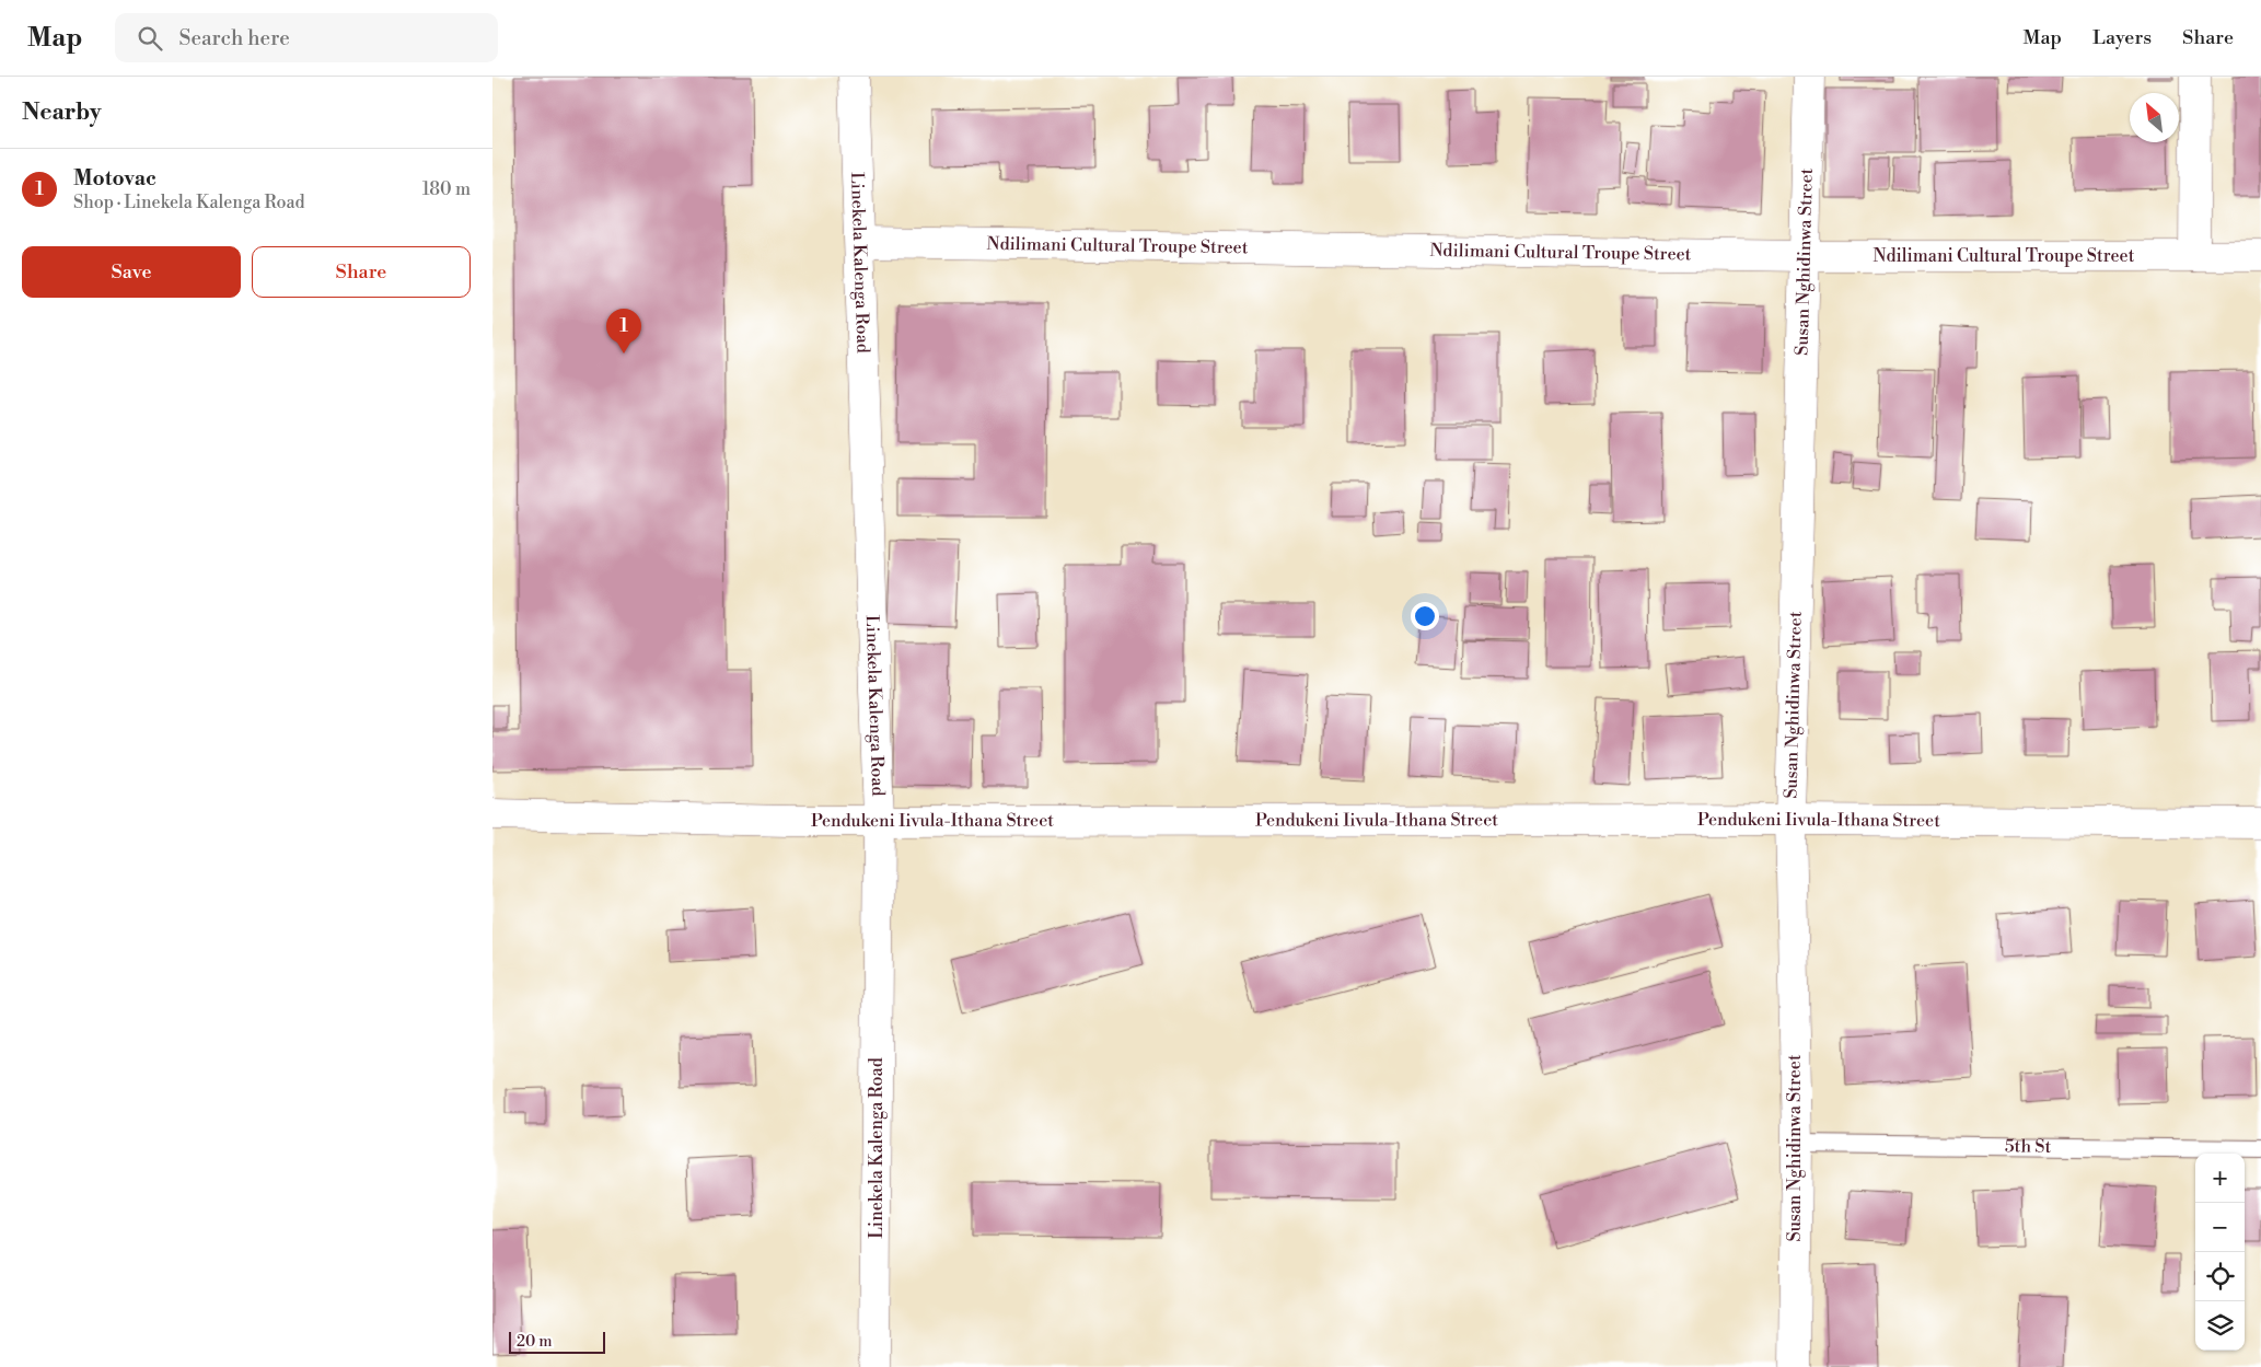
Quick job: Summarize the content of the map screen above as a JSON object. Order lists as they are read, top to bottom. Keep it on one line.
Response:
{"streets":{"street":["Ndilimani Cultural Troupe Street","Linekela Kalenga Road","Susan Nghidinwa Street","Pendukeni Iivula-Ithana Street"],"lane":["5th St"]},"crossings":[["Ndilimani Cultural Troupe Street","Linekela Kalenga Road"],["Ndilimani Cultural Troupe Street","Susan Nghidinwa Street"],["Linekela Kalenga Road","Pendukeni Iivula-Ithana Street"],["Susan Nghidinwa Street","Pendukeni Iivula-Ithana Street"],["Susan Nghidinwa Street","5th St"]],"scale_bar":"20 m","north":"top left","page":{"header":"Map","search":"Search here","nav":["Map","Layers","Share"],"heading":"Nearby","list":[{"mark":"1","name":"Motovac","note":"Shop · Linekela Kalenga Road","value":"180 m"}],"buttons":["Save","Share"],"pins":"1","map_buttons":["+","−"],"scale":"20 m"}}
